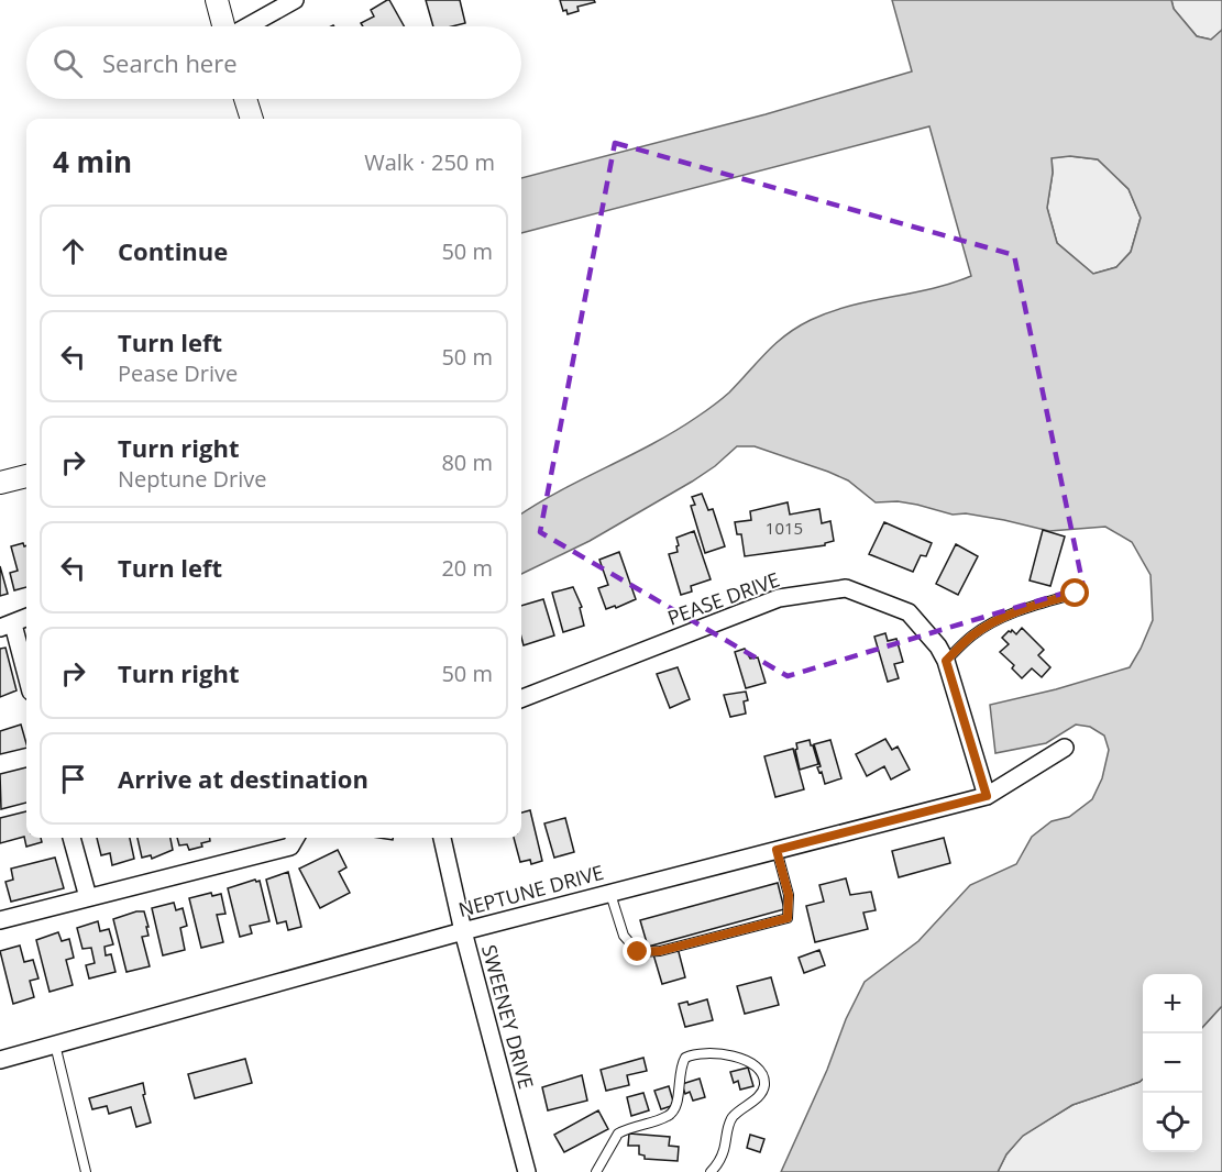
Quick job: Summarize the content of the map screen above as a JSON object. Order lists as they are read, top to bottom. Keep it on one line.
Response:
{"streets":{"street":["PEASE DRIVE","NEPTUNE DRIVE","SWEENEY DRIVE"]},"crossings":[["PEASE DRIVE","NEPTUNE DRIVE"],["NEPTUNE DRIVE","SWEENEY DRIVE"]],"house_numbers":["1015"],"page":{"search":"Search here","heading":["4 min","Walk · 250 m"],"list":[["Continue","50 m"],["Turn left","Pease Drive","50 m"],["Turn right","Neptune Drive","80 m"],["Turn left","20 m"],["Turn right","50 m"],"Arrive at destination"],"map_buttons":["+","−"]}}
